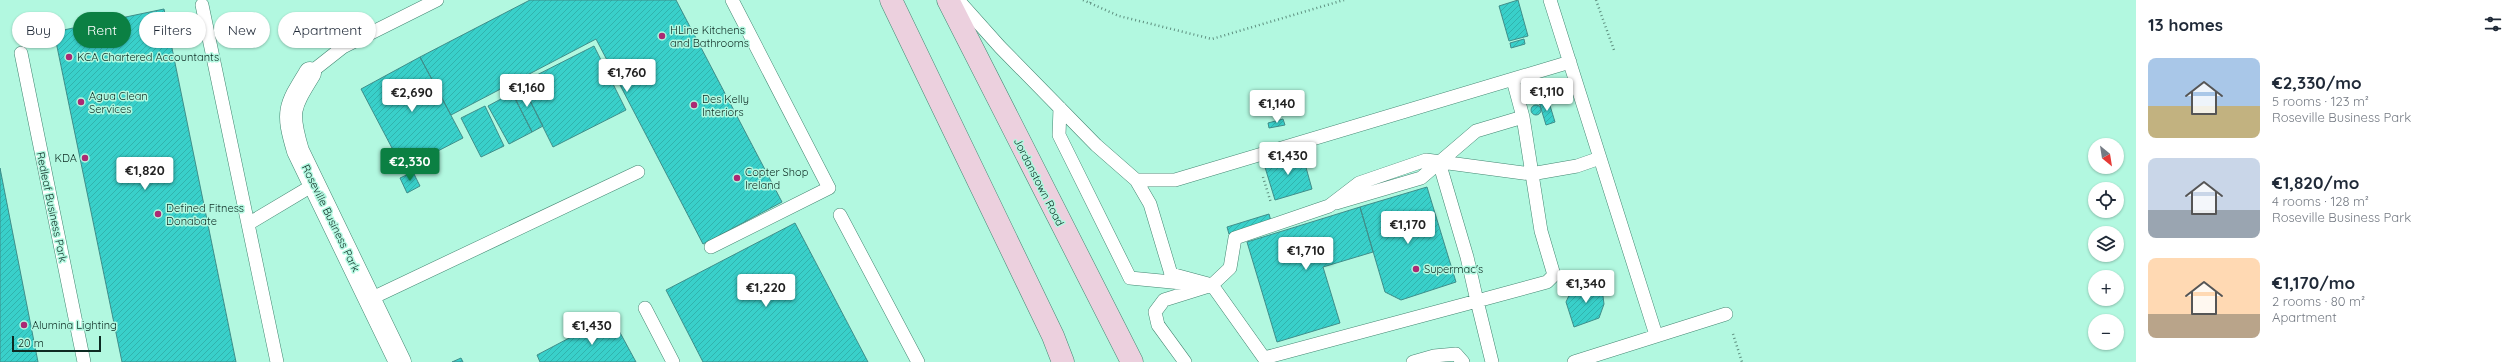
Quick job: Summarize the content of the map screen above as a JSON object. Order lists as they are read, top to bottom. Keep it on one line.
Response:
{"streets":{"main road":["Jordanstown Road"],"street":["Roseville Business Park"],"lane":["Redleaf Business Park"]},"places":["HLine Kitchens and Bathrooms","KCA Chartered Accountants","Agua Clean Services","Des Kelly Interiors","KDA","Copter Shop Ireland","Defined Fitness Donabate","Supermac's","Alumina Lighting"],"scale_bar":"20 m","north":"bottom right","page":{"heading":"13 homes","chip":["Buy","Rent","Filters","New","Apartment"],"list":[{"name":"€2,330/mo","note":"5 rooms · 123 m² · Roseville Business Park"},{"name":"€1,820/mo","note":"4 rooms · 128 m² · Roseville Business Park"},{"name":"€1,170/mo","note":"2 rooms · 80 m² · Apartment"}],"price":["€1,760","€1,160","€1,110","€2,690","€1,140","€1,430","€2,330","€1,820","€1,170","€1,710","€1,340","€1,220","€1,430"],"map_buttons":["+","−"],"scale":"20 m"}}
